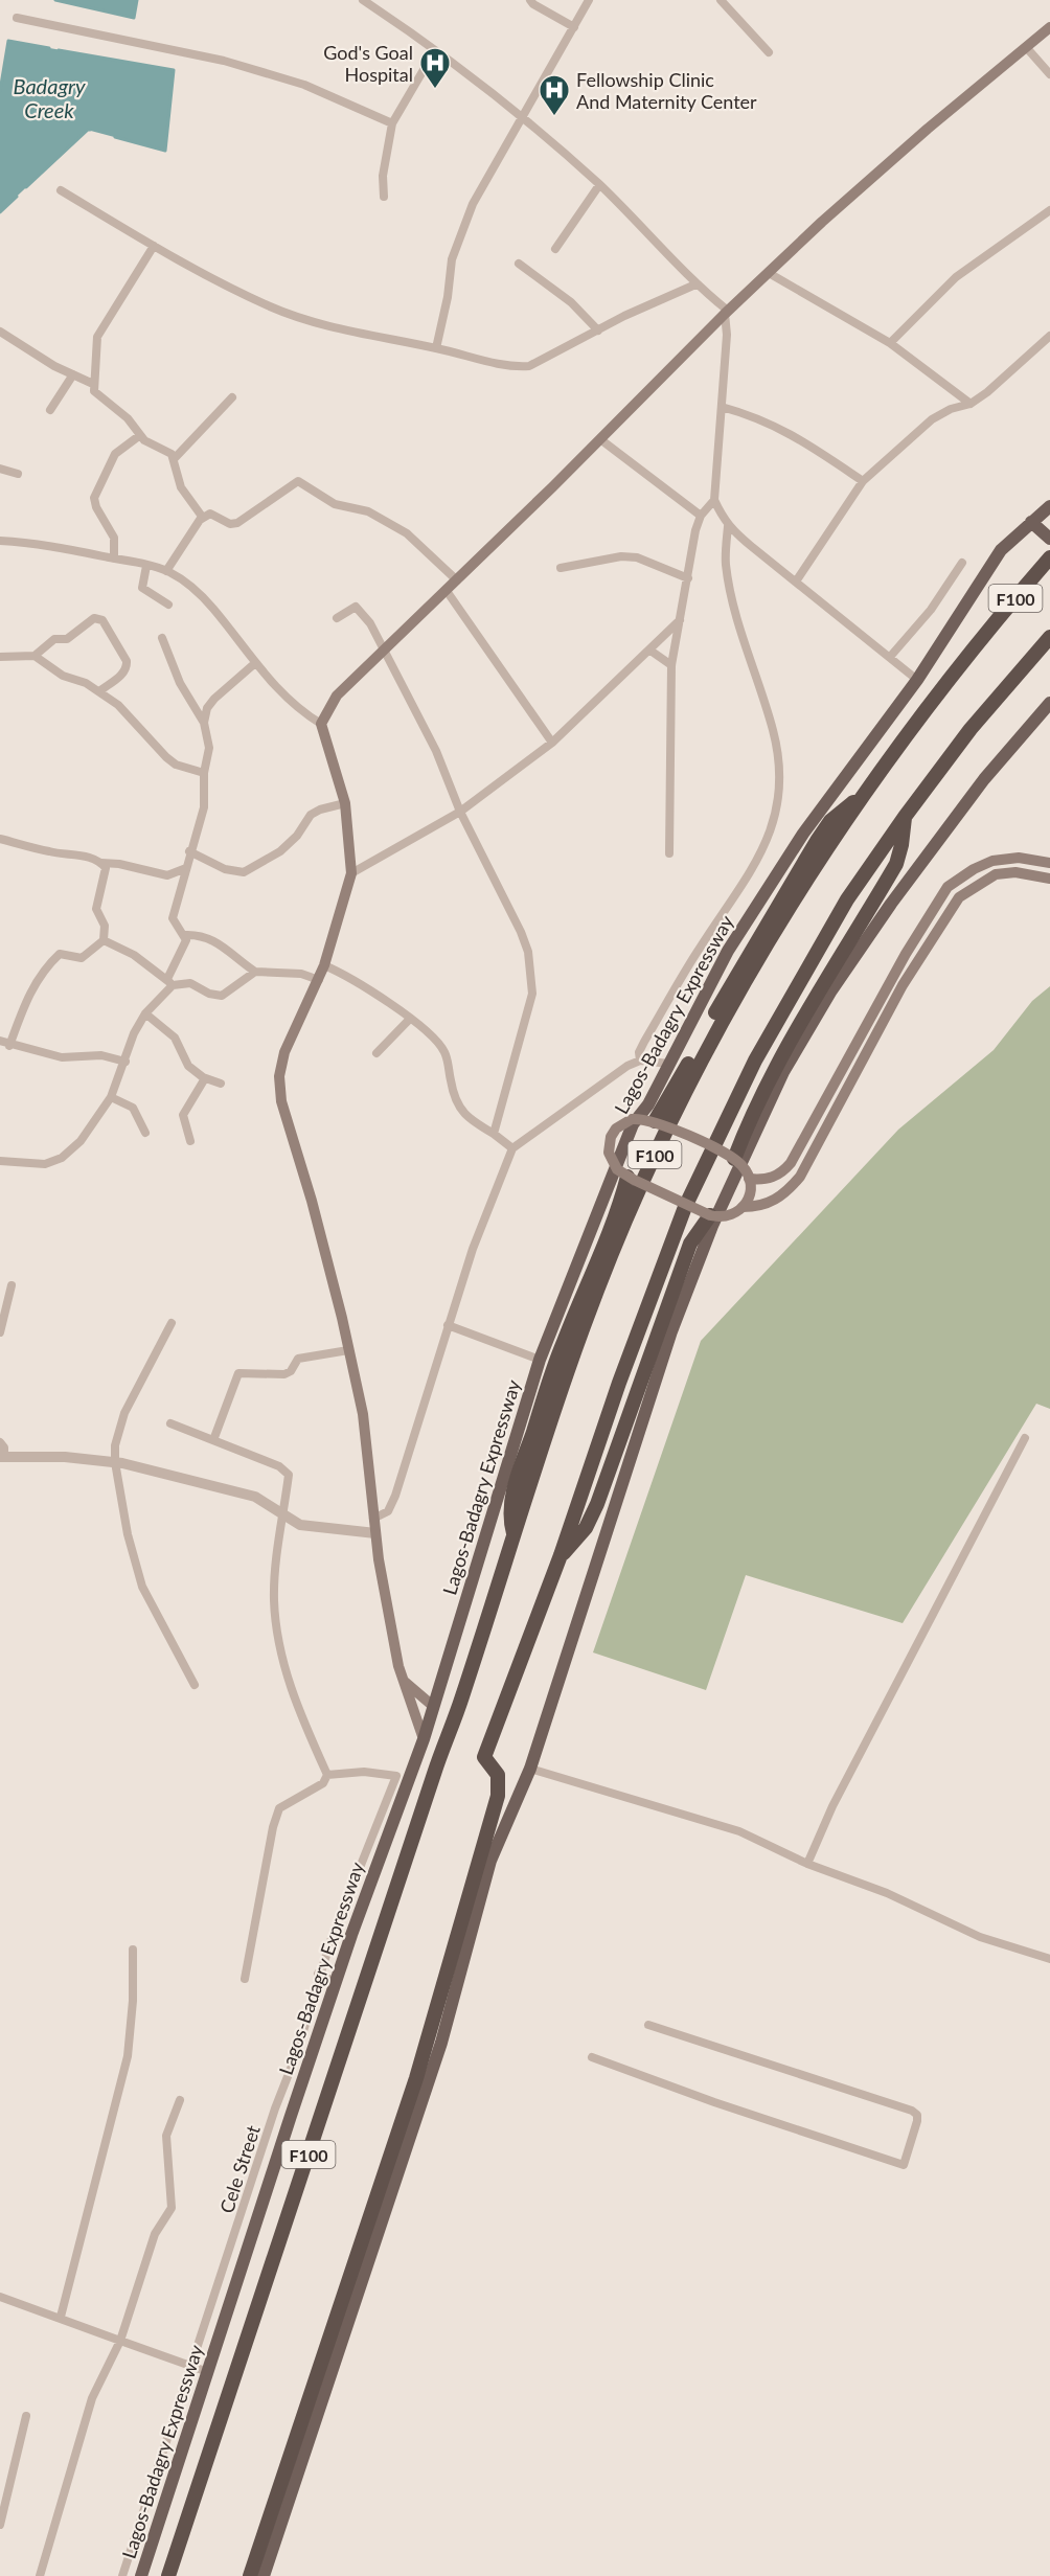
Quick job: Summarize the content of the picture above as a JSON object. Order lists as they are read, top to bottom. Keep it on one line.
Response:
{"streets":{"highway":["F100"],"main road":["Lagos-Badagry Expressway"],"street":["Cele Street"]},"water":["Badagry Creek"],"places":{"hospital":["God's Goal Hospital","Fellowship Clinic And Maternity Center"]}}
